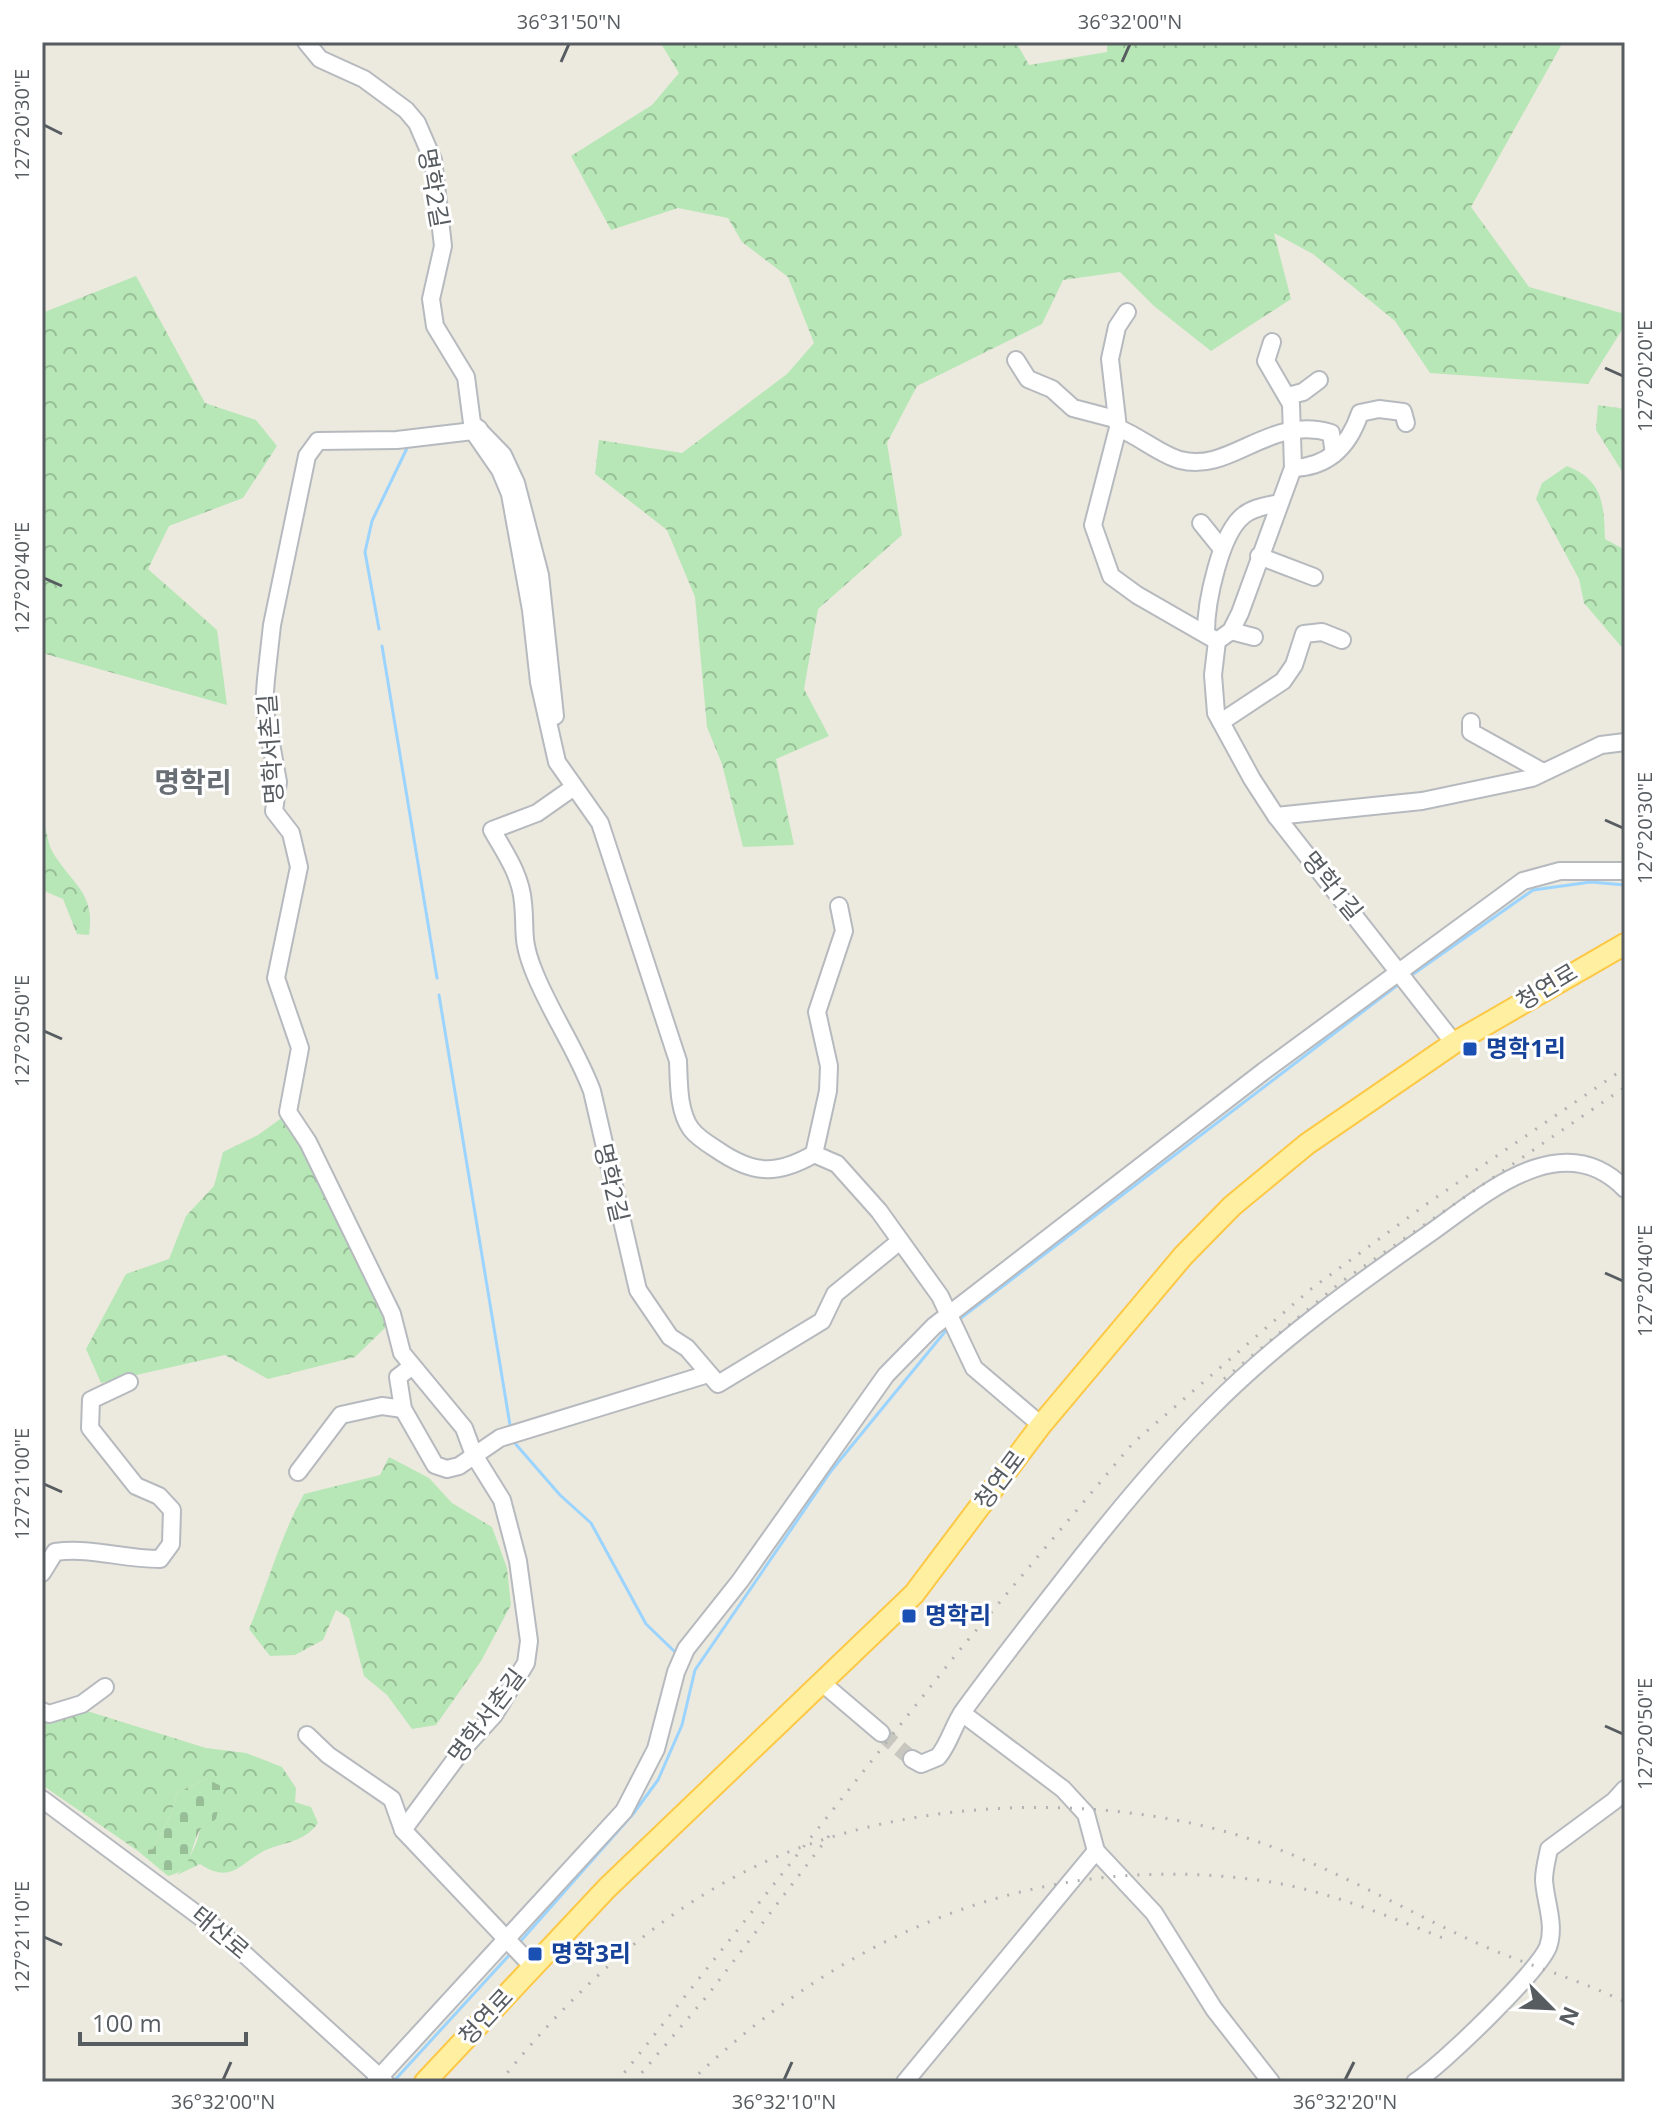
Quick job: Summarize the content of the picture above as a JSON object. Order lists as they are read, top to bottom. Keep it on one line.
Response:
{"streets":{"main road":["청연로"],"street":["명학2길","명학서촌길","명학1길","태산로"]},"crossings":[["명학2길","명학서촌길"],["명학1길","청연로"]],"districts":["명학리"],"places":{"transit":["명학1리","명학리","명학3리"]},"scale_bar":"100 m","north":"bottom right","coordinates":["36°31'50\"N","36°32'00\"N","127°20'30\"E","127°20'20\"E","127°20'40\"E","127°20'50\"E","127°21'00\"E","127°21'10\"E","36°32'10\"N","36°32'20\"N"]}
